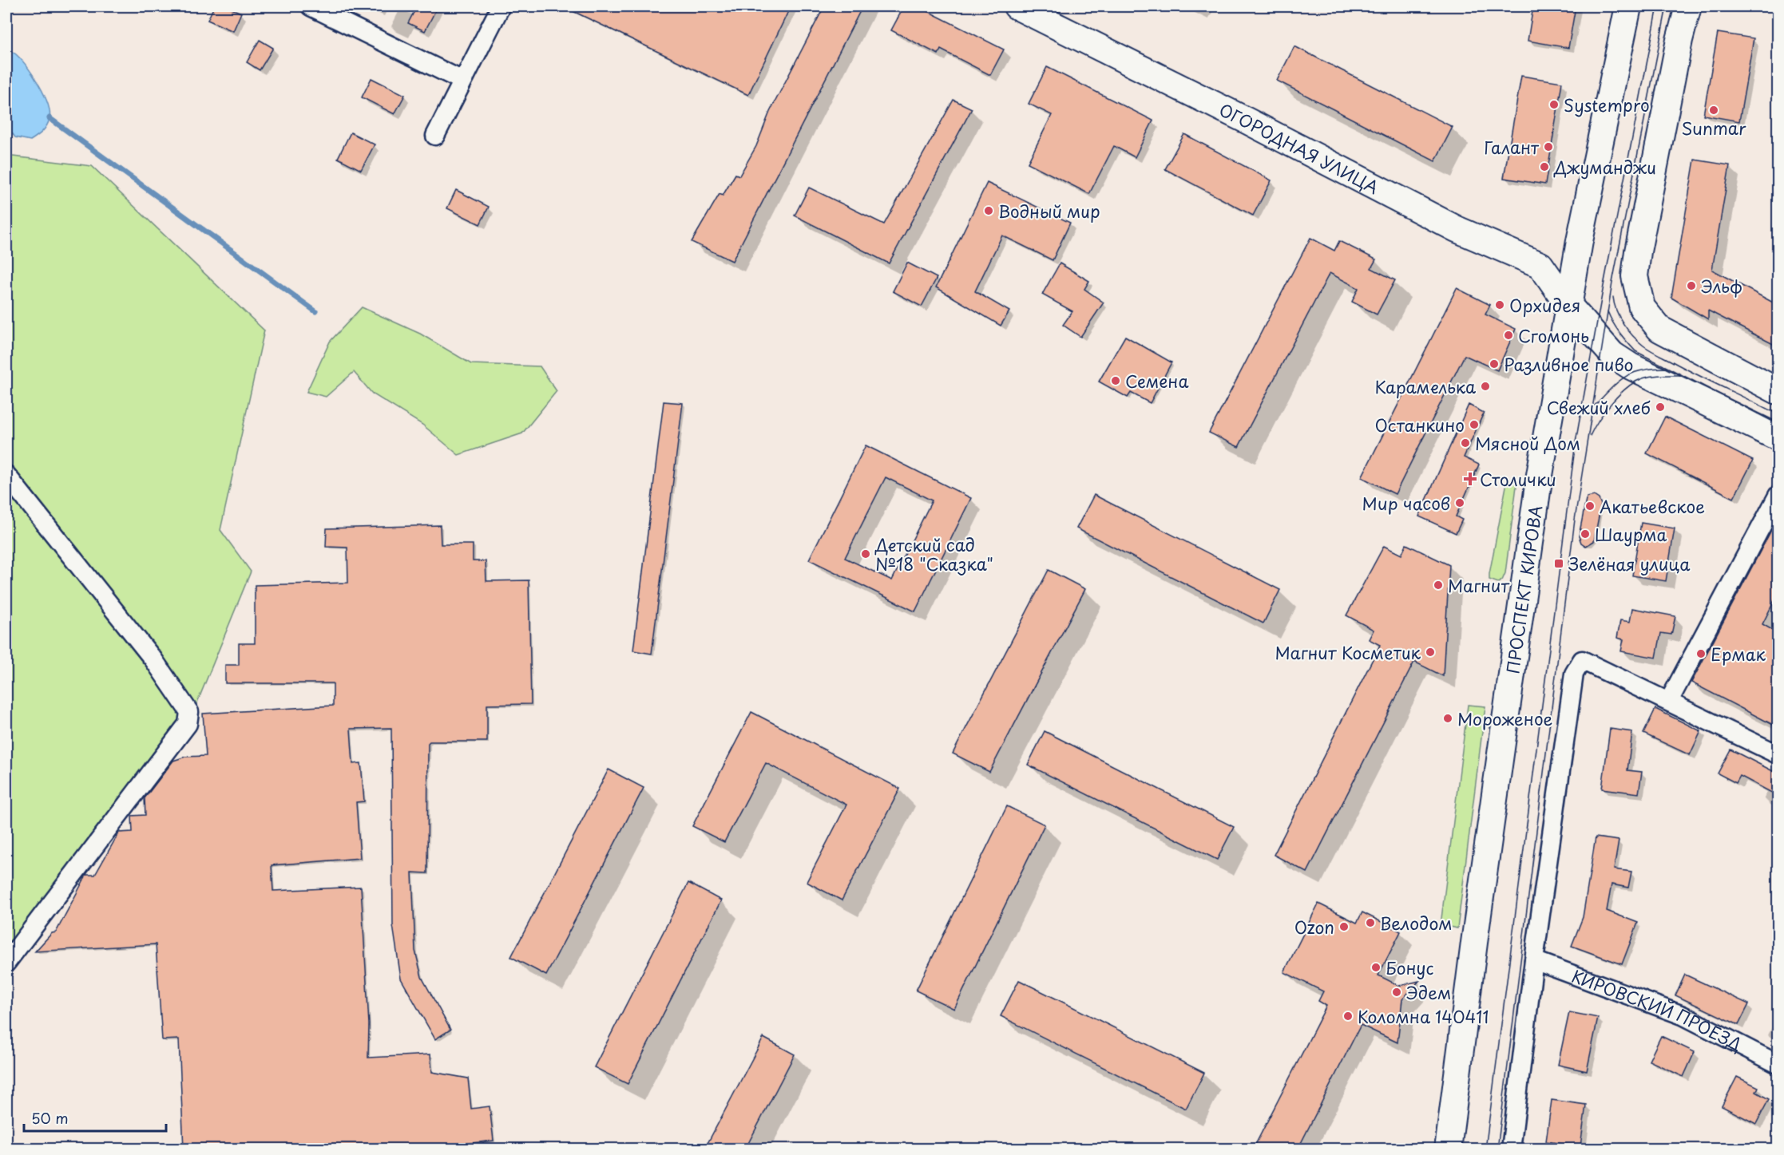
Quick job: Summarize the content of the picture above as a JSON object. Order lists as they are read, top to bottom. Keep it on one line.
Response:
{"streets":{"street":["ОГОРОДНАЯ УЛИЦА","ПРОСПЕКТ КИРОВА","КИРОВСКИЙ ПРОЕЗД"]},"crossings":[["ОГОРОДНАЯ УЛИЦА","ПРОСПЕКТ КИРОВА"]],"places":{"other":["Systempro","Sunmar","Галант","Джуманджи","Водный мир","Эльф","Орхидея","Сгомонь","Разливное пиво","Семена","Карамелька","Свежий хлеб","Останкино","Мясной Дом","Мир часов","Акатьевское","Шаурма","Детский сад №18 \"Сказка\"","Магнит","Магнит Косметик","Ермак","Мороженое","Велодом","Ozon","Бонус","Эдем","Коломна 140411"],"health":["Столички"],"transit":["Зелёная улица"]},"scale_bar":"50 m"}
